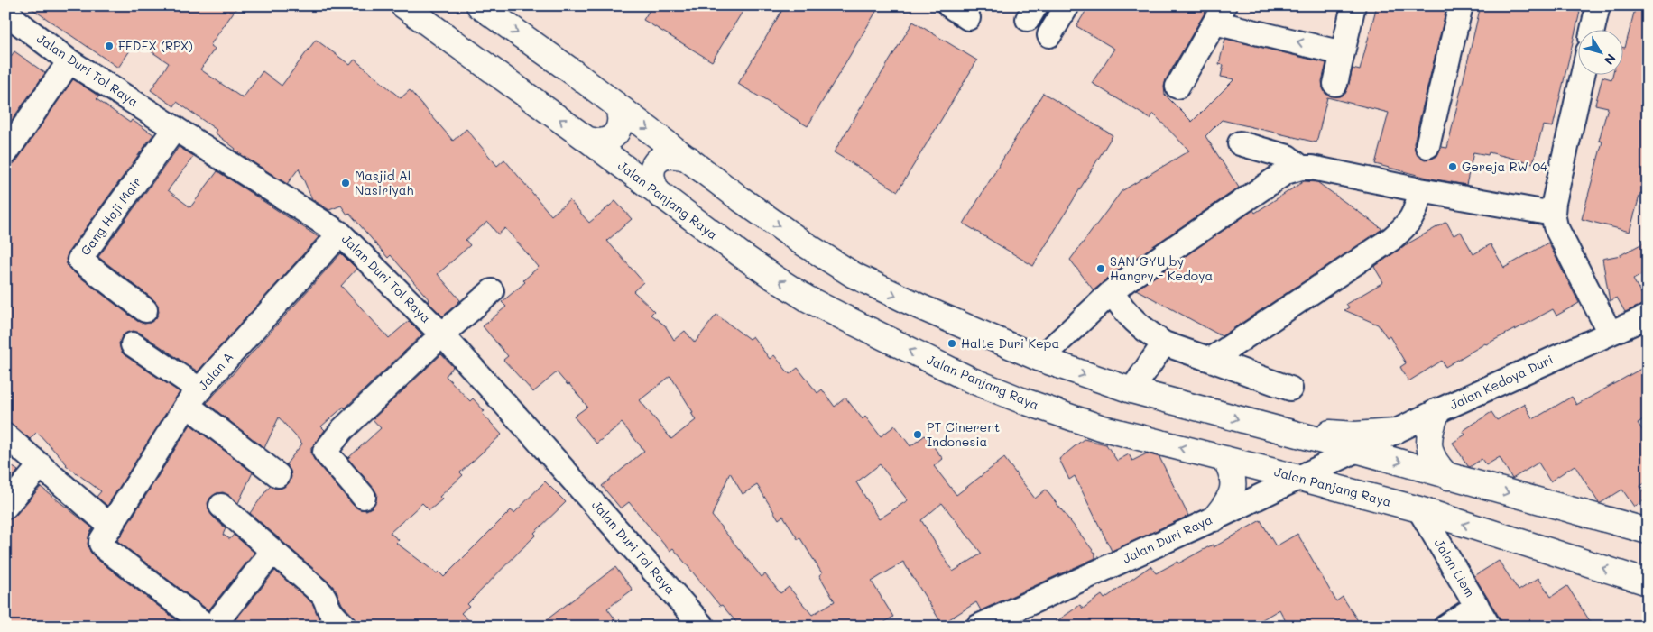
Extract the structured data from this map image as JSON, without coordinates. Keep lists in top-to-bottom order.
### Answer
{
  "streets": {
    "main road": ["Jalan Panjang Raya"],
    "street": [
      "Jalan Duri Tol Raya",
      "Gang Haji Mair",
      "Jalan A",
      "Jalan Kedoya Duri",
      "Jalan Duri Raya",
      "Jalan Liem"
    ]
  },
  "crossings": [
    ["Jalan Duri Tol Raya", "Gang Haji Mair"],
    ["Jalan Duri Tol Raya", "Jalan A"],
    ["Jalan Panjang Raya", "Jalan Duri Raya"],
    ["Jalan Panjang Raya", "Jalan Liem"],
    ["Jalan Kedoya Duri", "Jalan Duri Raya"]
  ],
  "places": [
    "FEDEX (RPX)",
    "Gereja RW 04",
    "Masjid Al Nasiriyah",
    "SAN GYU by Hangry - Kedoya",
    "Halte Duri Kepa",
    "PT Cinerent Indonesia"
  ],
  "north": "bottom right"
}
